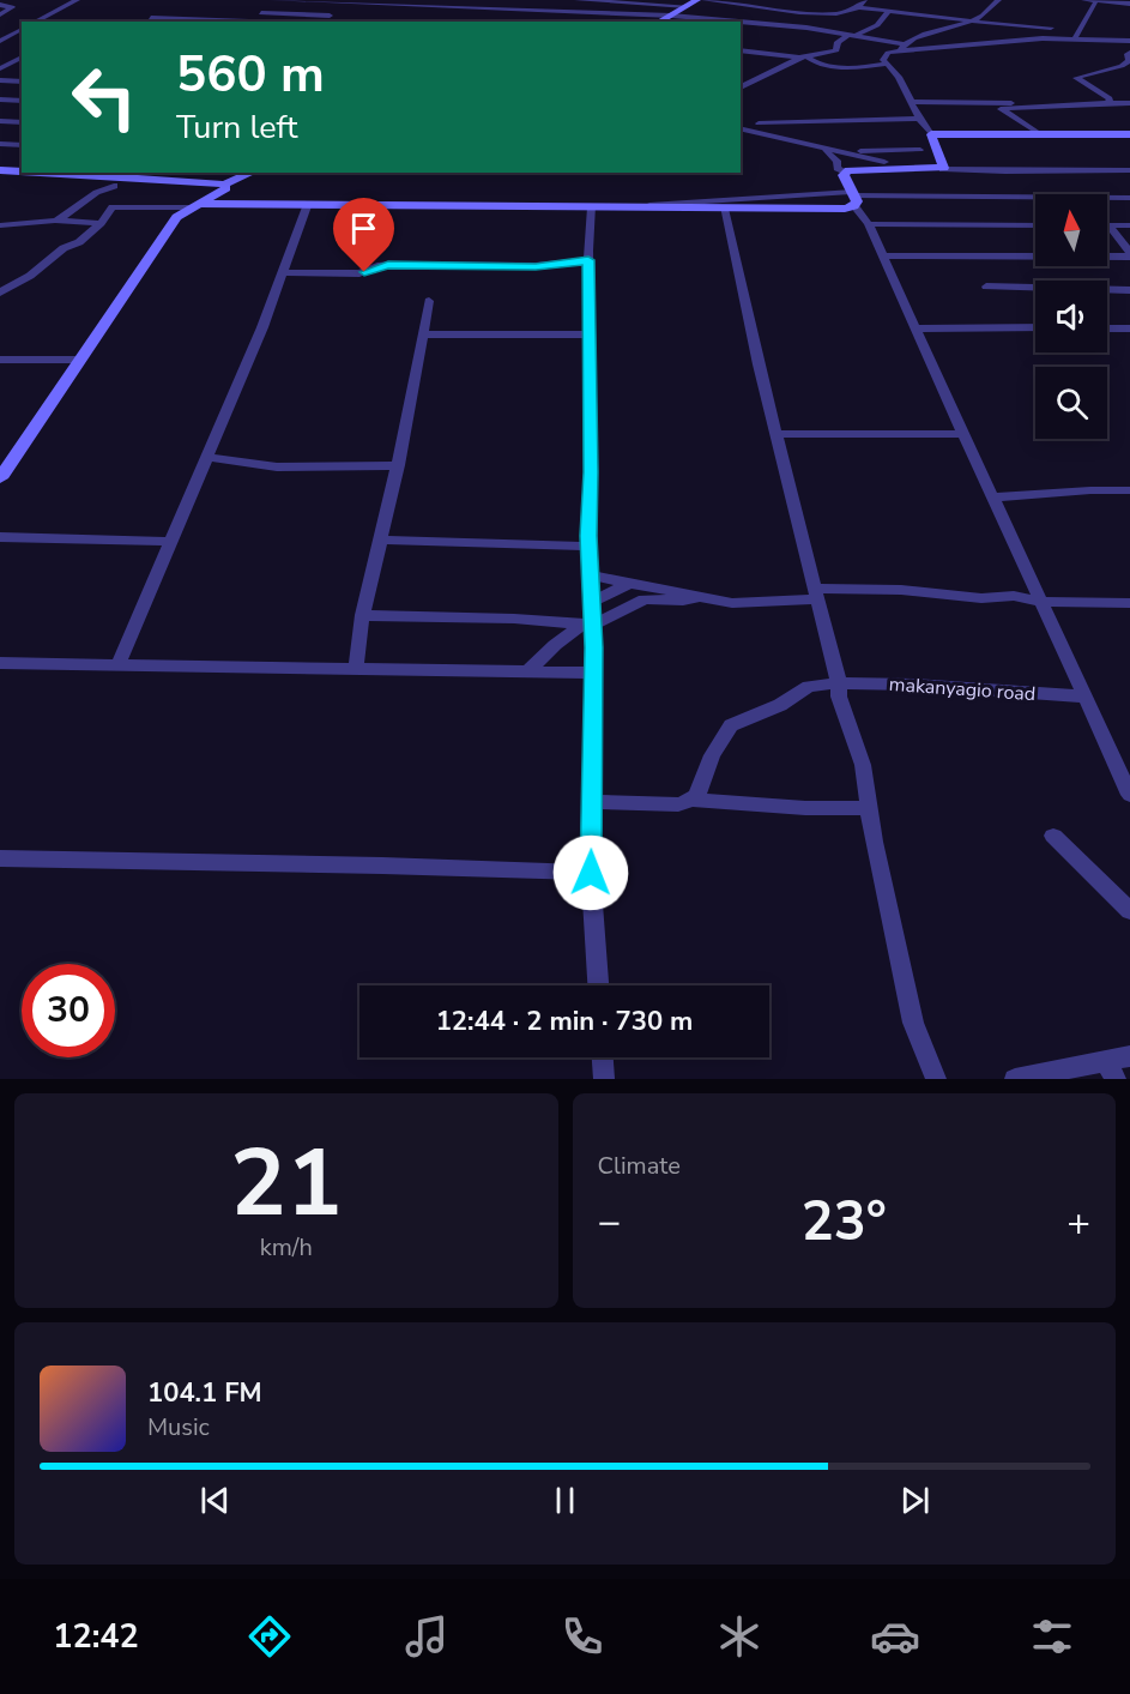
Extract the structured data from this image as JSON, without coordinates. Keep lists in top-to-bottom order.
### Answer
{
  "streets": {
    "street": ["makanyagio road"]
  },
  "north": "top",
  "page": {
    "turn": ["560 m", "Turn left"],
    "limit": "30",
    "trip": "12:44 · 2 min · 730 m",
    "tile": [
      ["21", "km/h"],
      "Climate"
    ],
    "heat": ["−", "23°", "+"],
    "song": ["104.1 FM", "Music"],
    "tabs": "12:42"
  }
}
